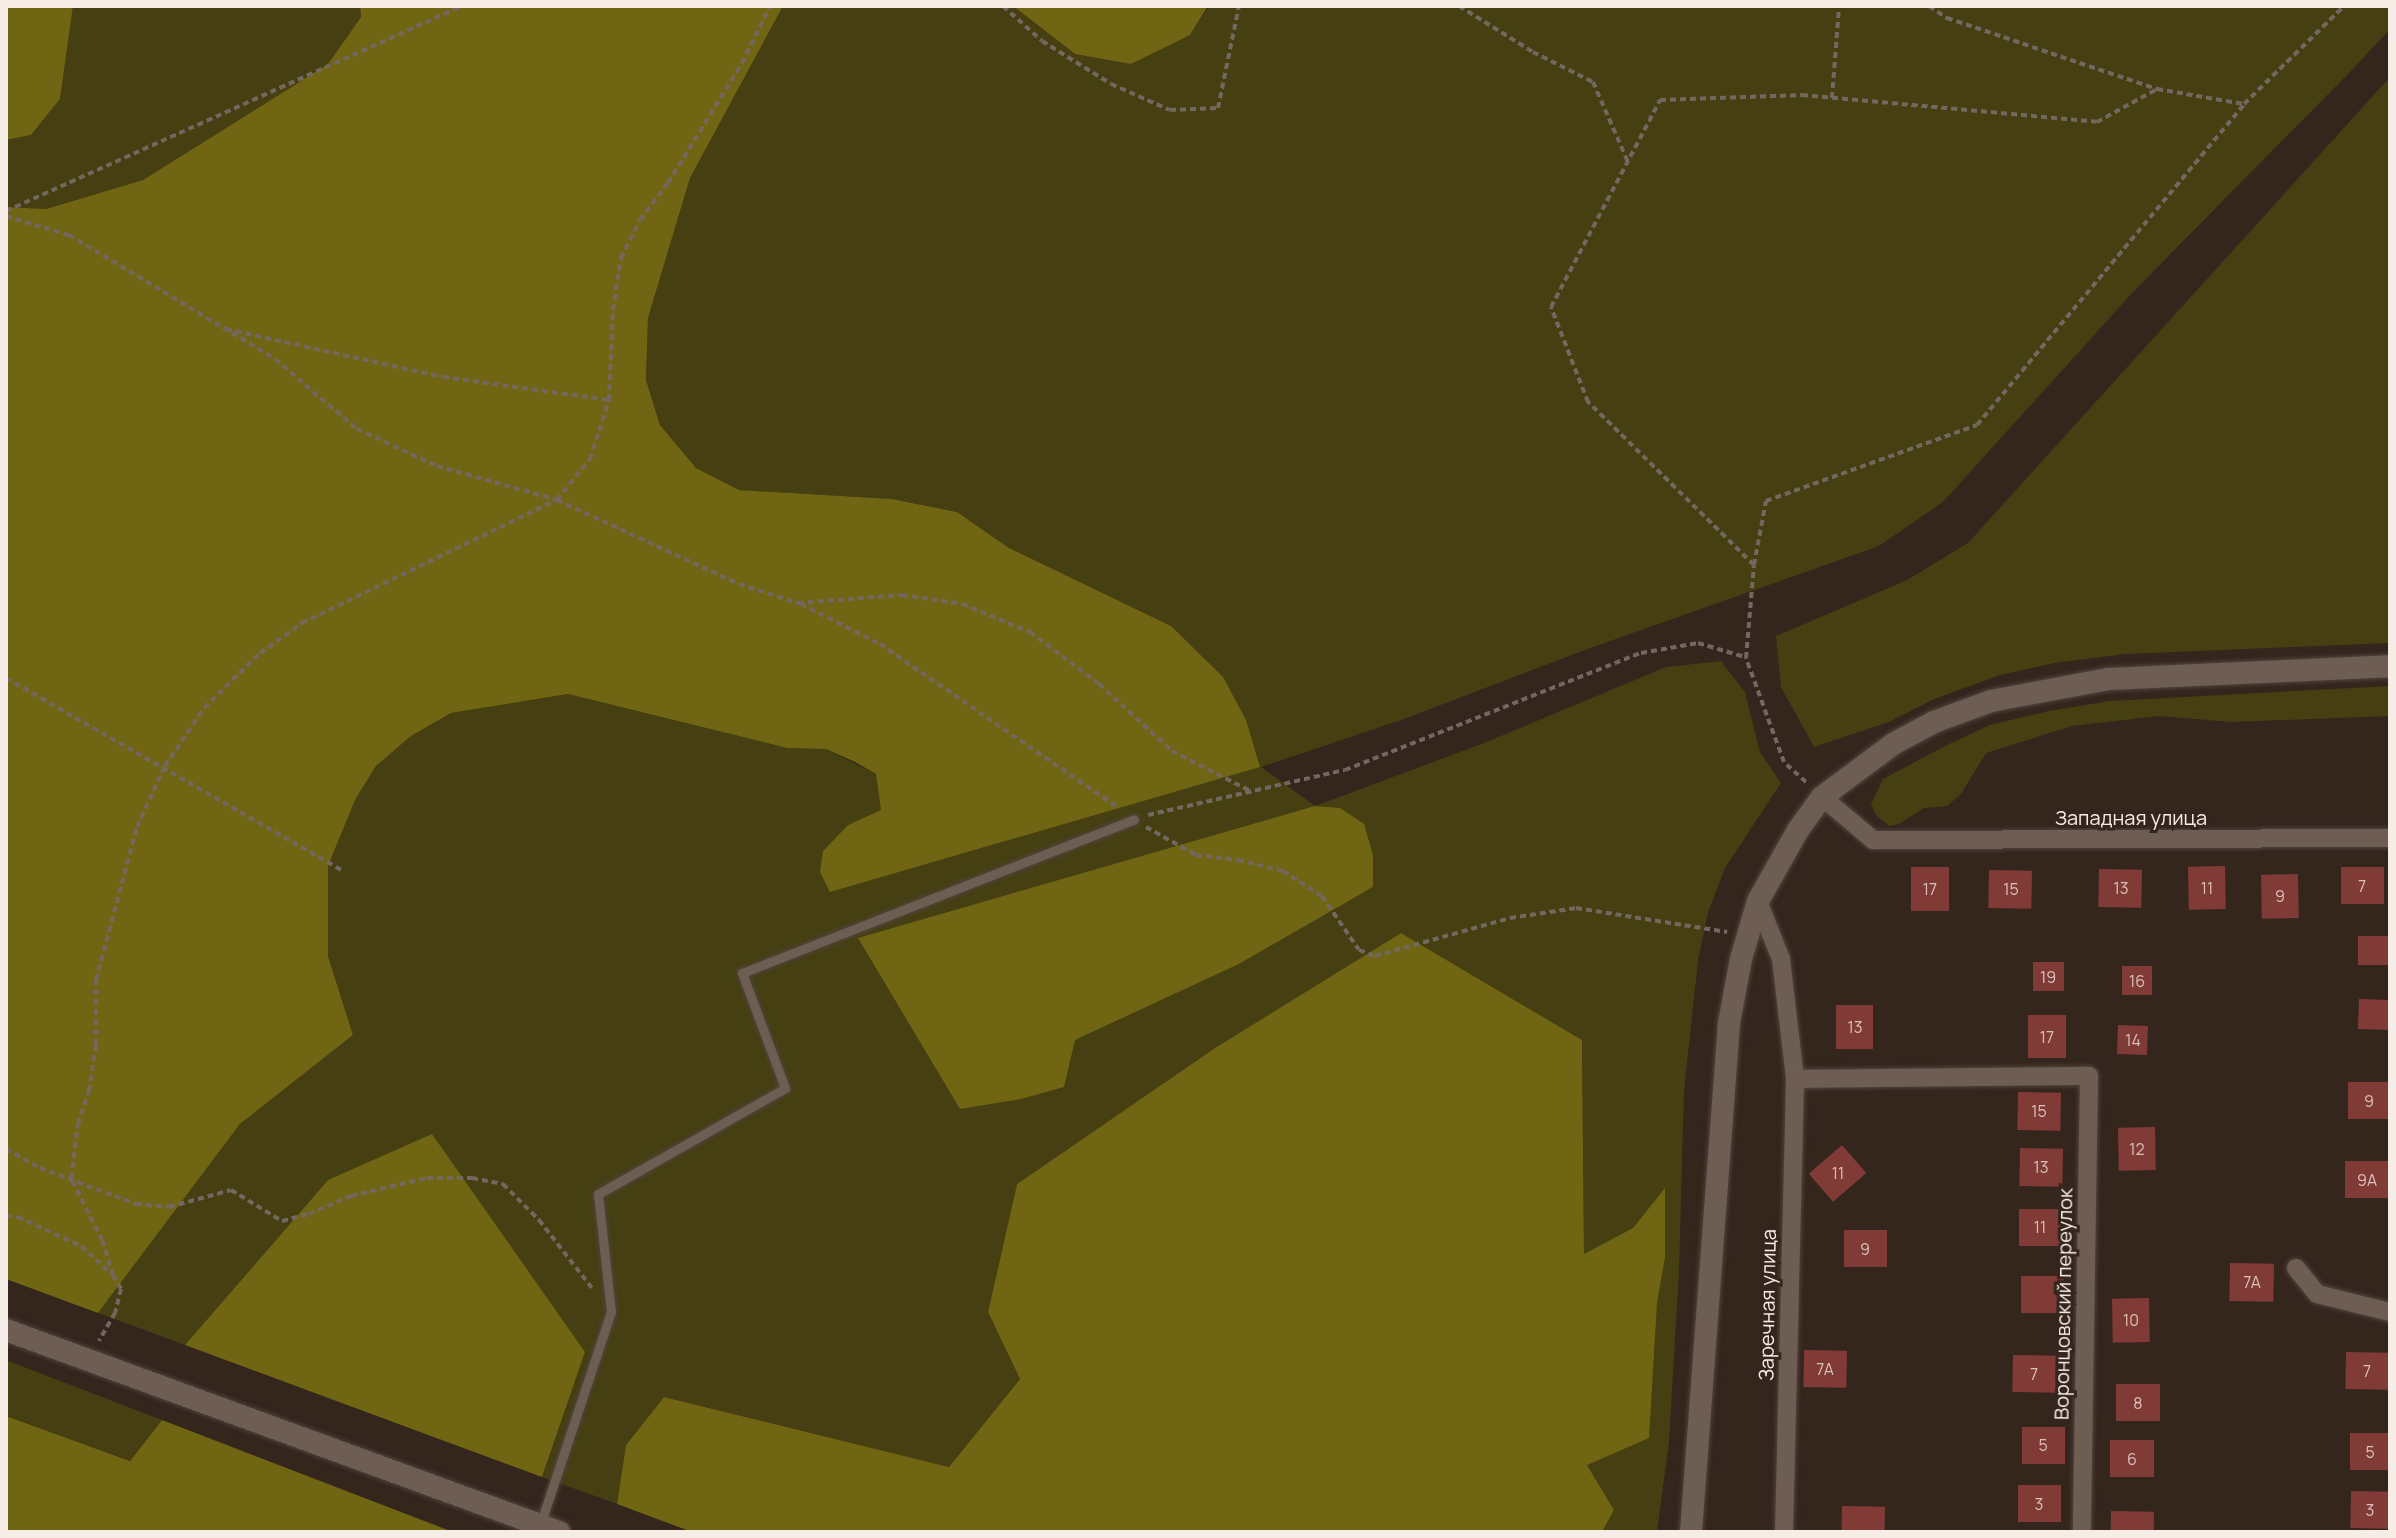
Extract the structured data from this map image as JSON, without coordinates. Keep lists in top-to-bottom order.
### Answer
{
  "streets": {
    "street": ["Западная улица", "Воронцовский переулок", "Заречная улица"]
  },
  "crossings": [
    ["Воронцовский переулок", "Заречная улица"]
  ],
  "house_numbers": [
    "7",
    "13",
    "11",
    "17",
    "15",
    "9",
    "19",
    "16",
    "13",
    "17",
    "14",
    "9",
    "15",
    "12",
    "13",
    "11",
    "9А",
    "11",
    "9",
    "7А",
    "10",
    "7А",
    "7",
    "7",
    "8",
    "5",
    "5",
    "6",
    "3",
    "3"
  ]
}
